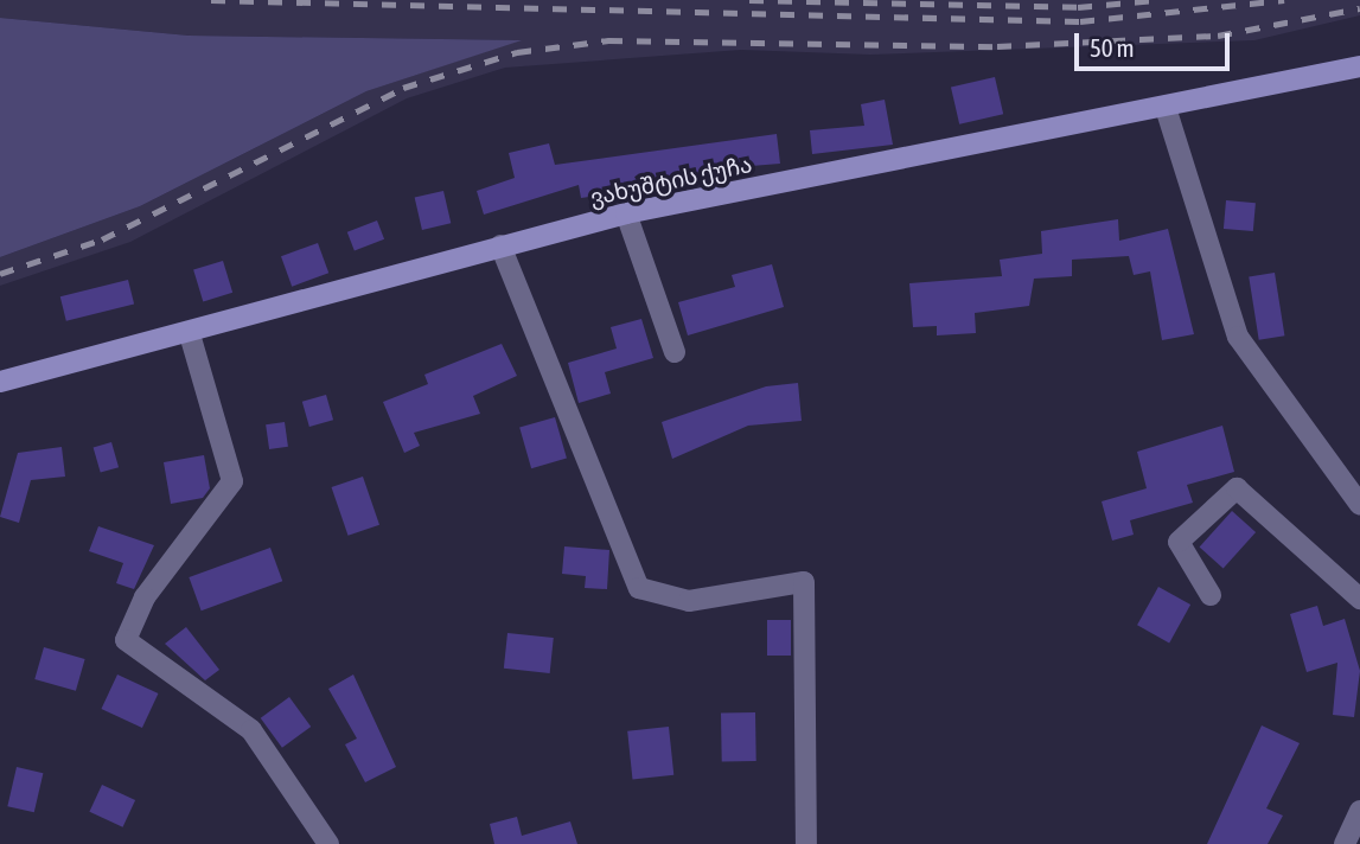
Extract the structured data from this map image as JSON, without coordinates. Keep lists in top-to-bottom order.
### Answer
{
  "streets": {
    "street": ["ვახუშტის ქუჩა"]
  },
  "scale_bar": "50 m"
}
